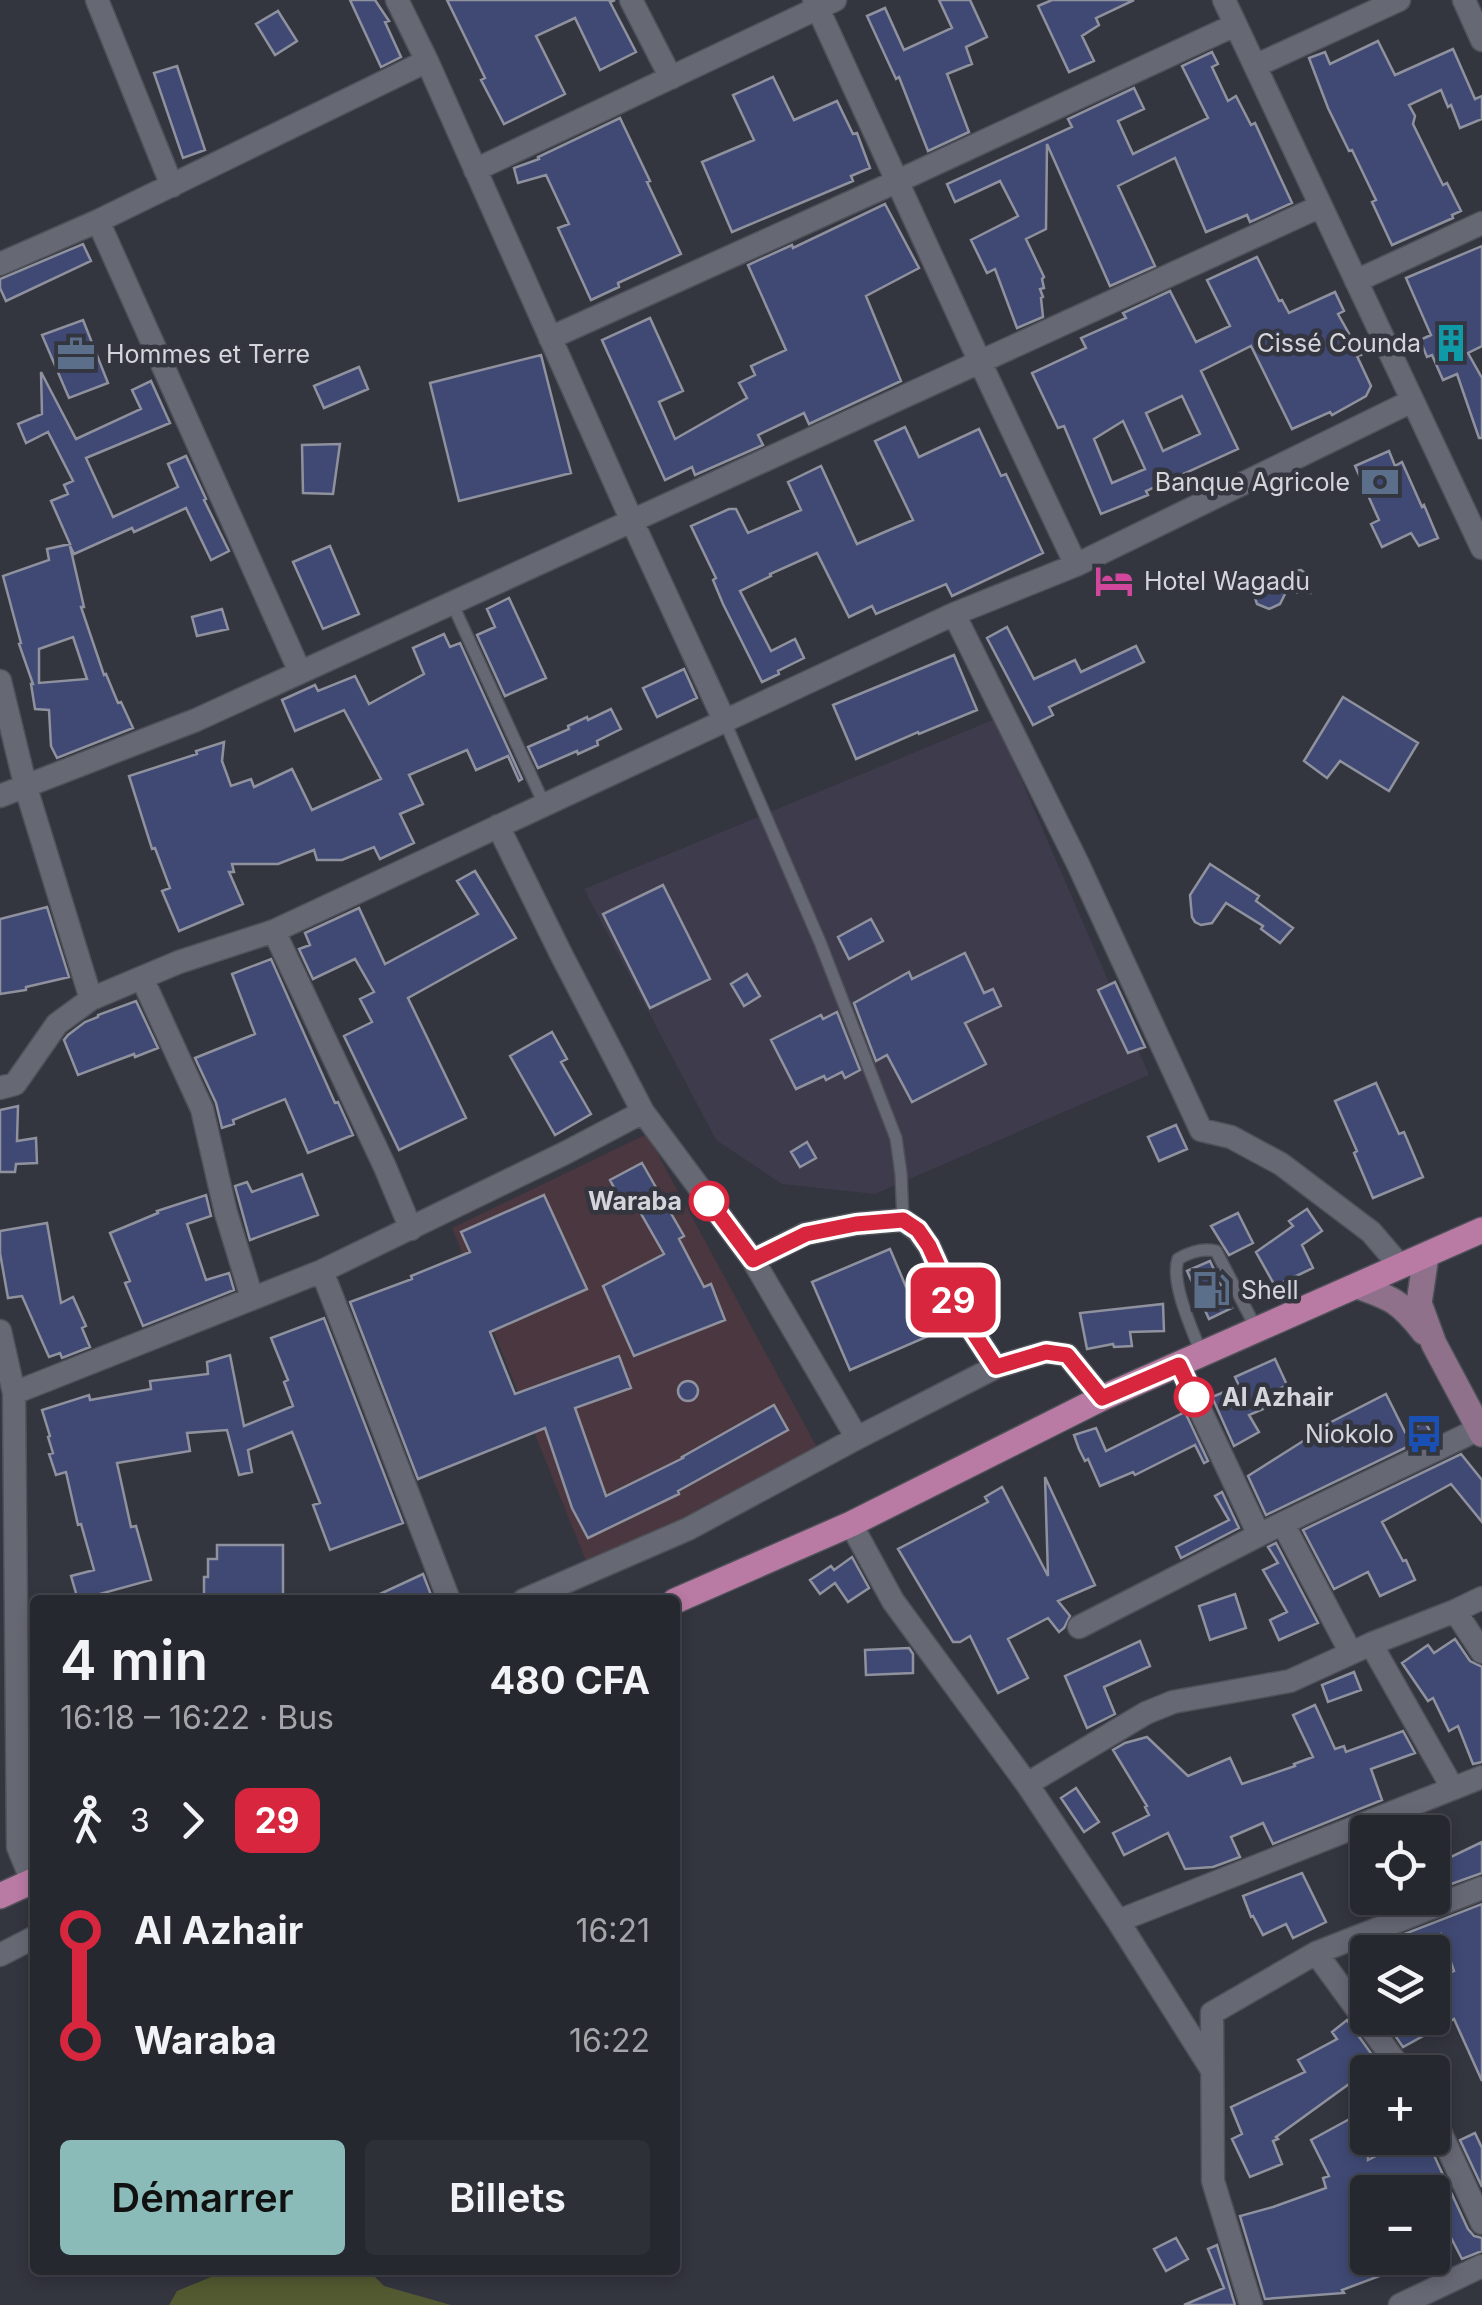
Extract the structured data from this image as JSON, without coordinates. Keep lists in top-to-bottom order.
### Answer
{
  "places": {
    "building": ["Cissé Counda"],
    "office": ["Hommes et Terre"],
    "bank": ["Banque Agricole"],
    "hotel": ["Hotel Wagadu"],
    "other": ["Waraba", "Al Azhair"],
    "fuel station": ["Shell"],
    "bus stop": ["Niokolo"]
  },
  "lines": ["bus line 29"],
  "page": {
    "on_map": "29",
    "heading": ["4 min", "16:18 – 16:22 · Bus", "480 CFA"],
    "legs": ["3", "29"],
    "map_buttons": ["+", "−"],
    "list": [
      {
        "name": "Al Azhair",
        "value": "16:21"
      },
      {
        "name": "Waraba",
        "value": "16:22"
      }
    ],
    "buttons": ["Démarrer", "Billets"]
  }
}
